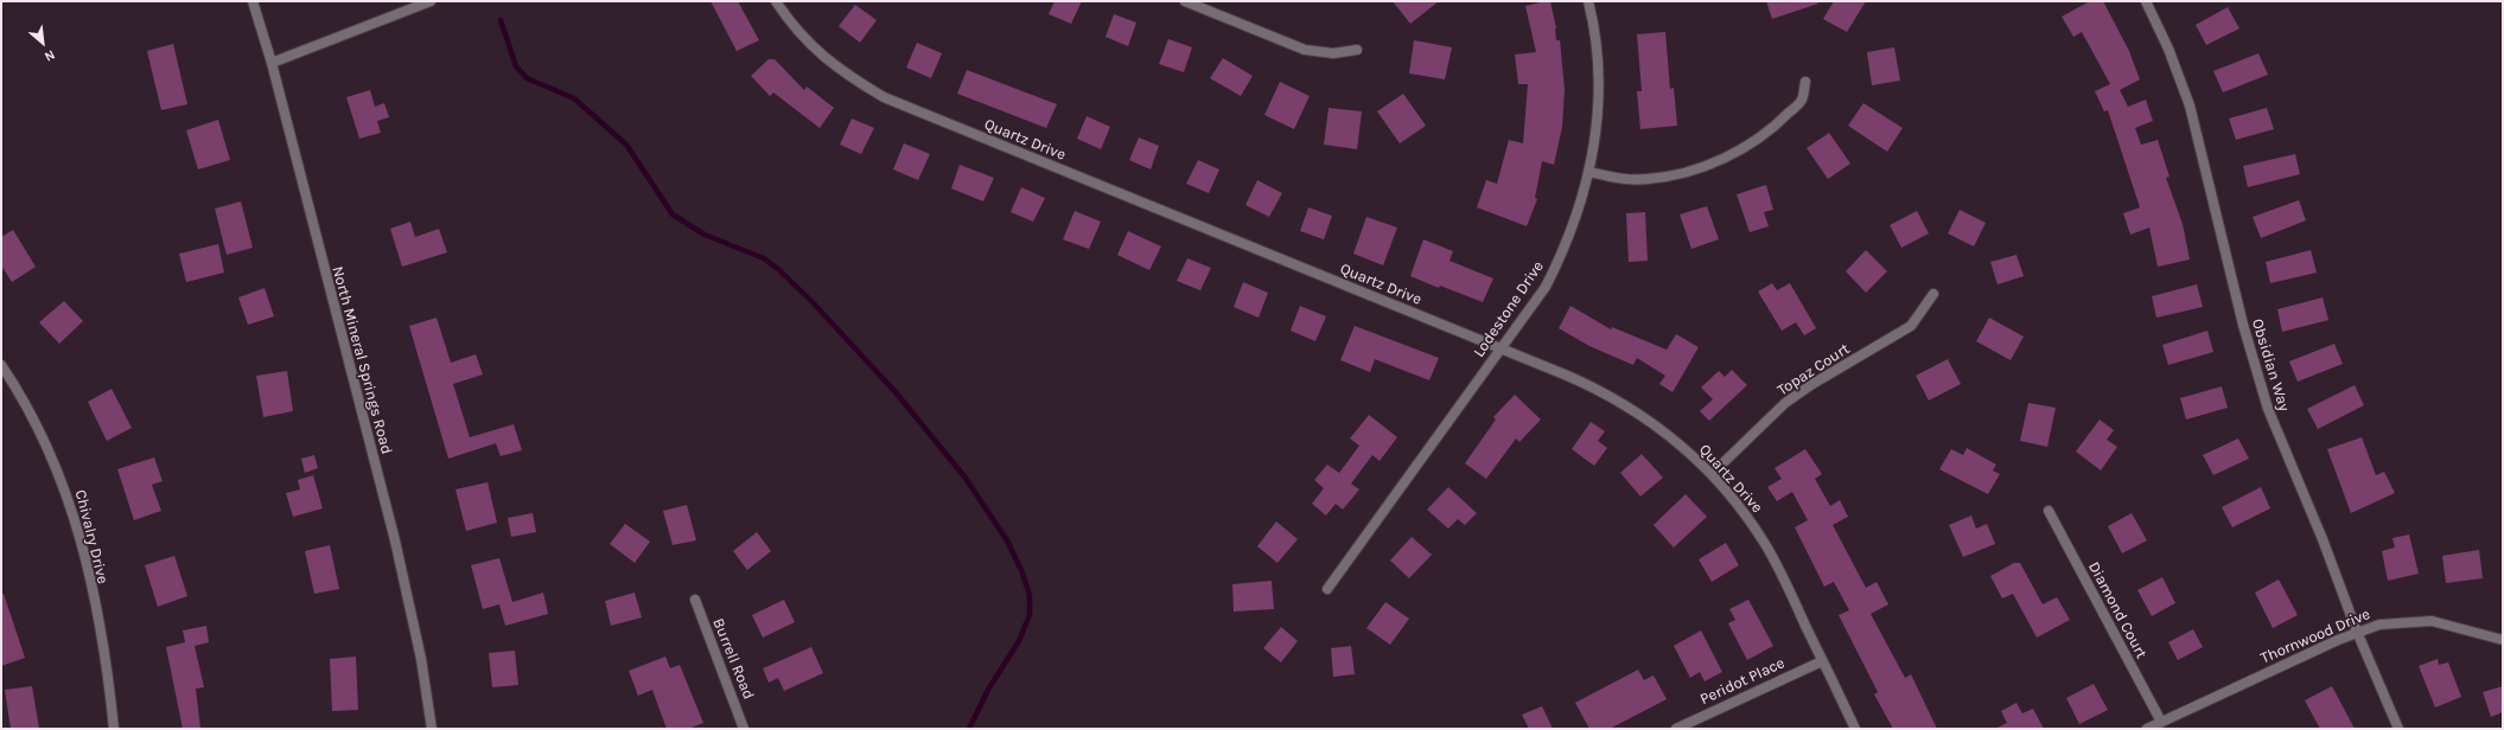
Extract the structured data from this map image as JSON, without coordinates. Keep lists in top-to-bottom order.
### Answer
{
  "streets": {
    "street": [
      "Quartz Drive",
      "Lodestone Drive",
      "North Mineral Springs Road",
      "Obsidian Way",
      "Topaz Court",
      "Chivalry Drive",
      "Diamond Court",
      "Thornwood Drive",
      "Burrell Road",
      "Peridot Place"
    ]
  },
  "crossings": [
    ["Quartz Drive", "Lodestone Drive"],
    ["Quartz Drive", "Topaz Court"],
    ["Quartz Drive", "Peridot Place"],
    ["Obsidian Way", "Thornwood Drive"],
    ["Diamond Court", "Thornwood Drive"]
  ],
  "north": "bottom right"
}
